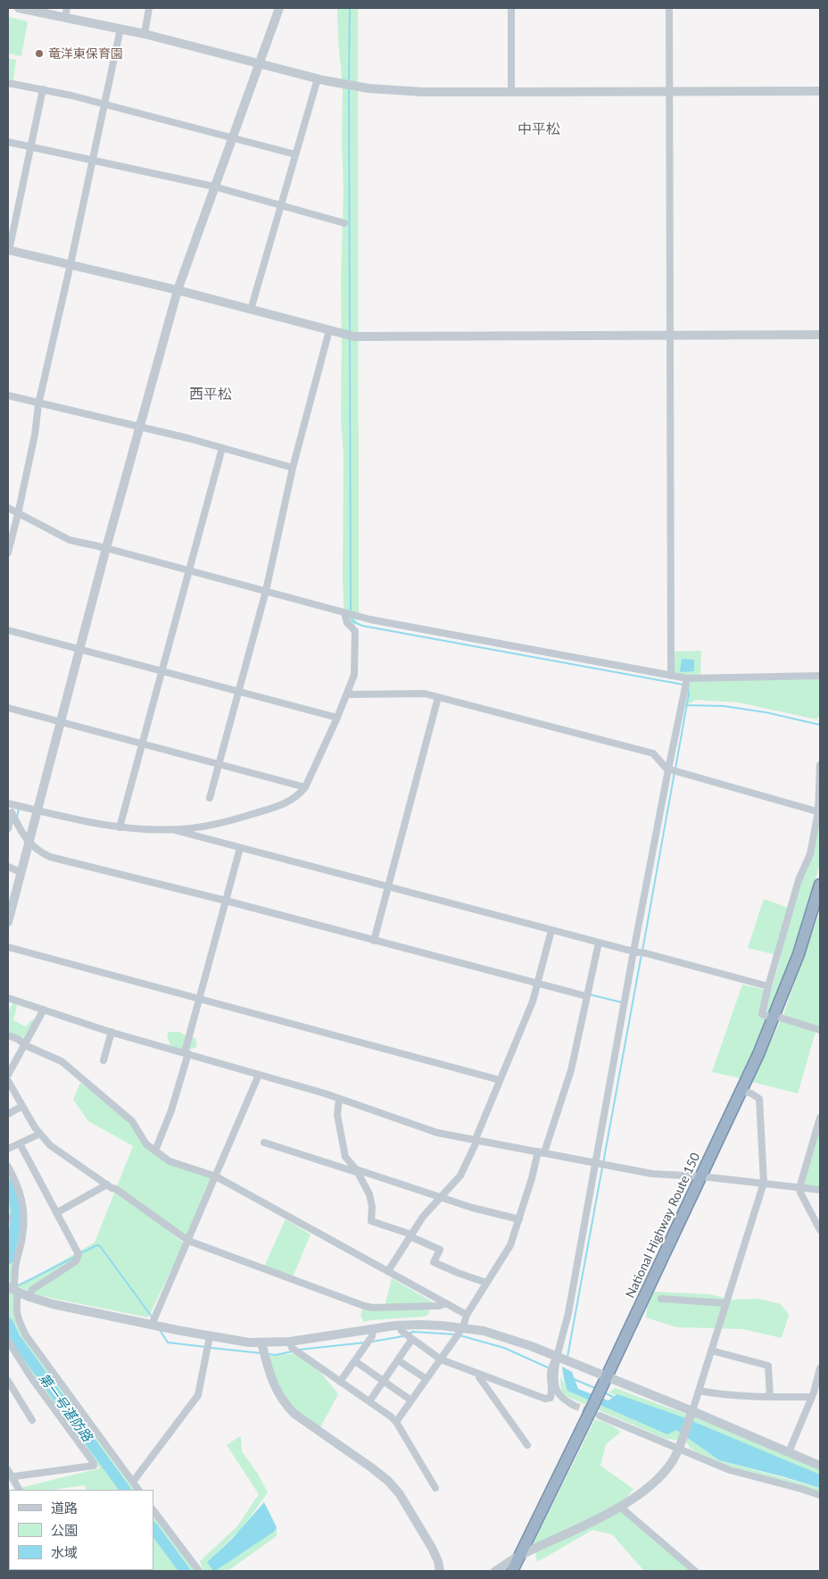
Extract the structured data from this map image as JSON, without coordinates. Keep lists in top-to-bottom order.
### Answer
{
  "streets": {
    "highway": ["National Highway Route 150"]
  },
  "districts": ["中平松", "西平松"],
  "water": ["第一号湛防路"],
  "places": ["竜洋東保育園"],
  "legend": ["道路", "公園", "水域"]
}
